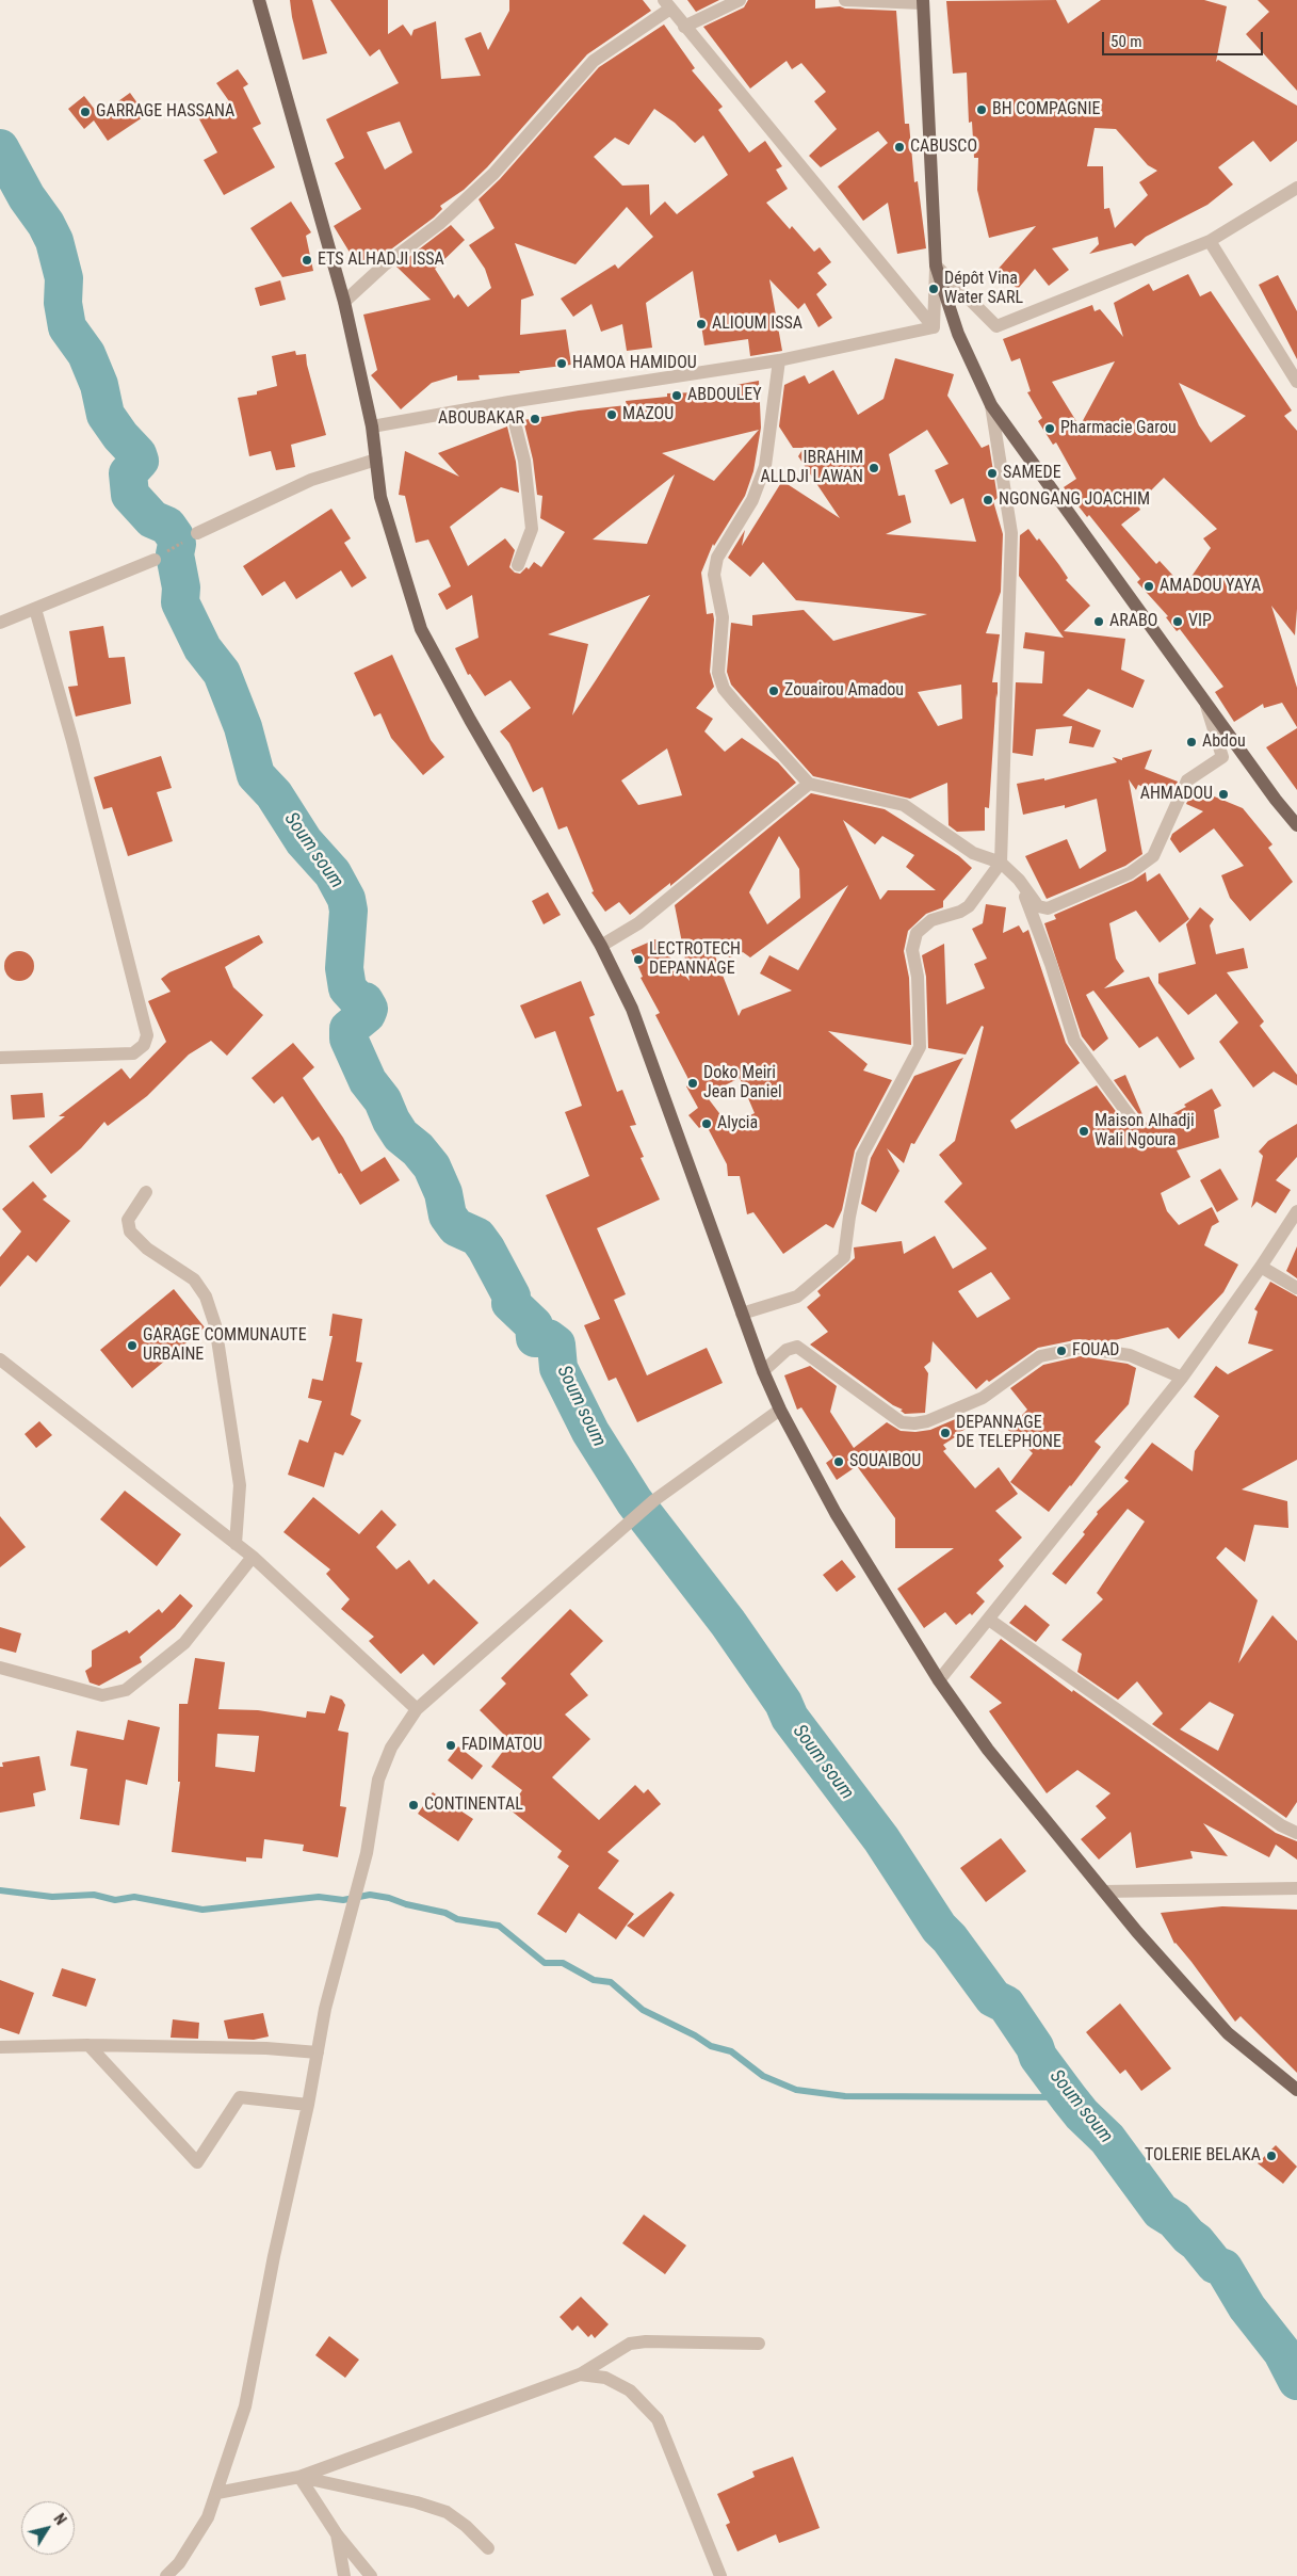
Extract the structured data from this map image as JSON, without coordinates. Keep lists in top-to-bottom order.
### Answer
{
  "water": ["Soum soum"],
  "places": [
    "BH COMPAGNIE",
    "GARRAGE HASSANA",
    "CABUSCO",
    "ETS ALHADJI ISSA",
    "Dépôt Vina Water SARL",
    "ALIOUM ISSA",
    "HAMOA HAMIDOU",
    "ABDOULEY",
    "MAZOU",
    "ABOUBAKAR",
    "Pharmacie Garou",
    "IBRAHIM ALLDJI LAWAN",
    "SAMEDE",
    "NGONGANG JOACHIM",
    "AMADOU YAYA",
    "ARABO",
    "VIP",
    "Zouairou Amadou",
    "Abdou",
    "AHMADOU",
    "LECTROTECH DEPANNAGE",
    "Doko Meiri Jean Daniel",
    "Alycia",
    "Maison Alhadji Wali Ngoura",
    "GARAGE COMMUNAUTE URBAINE",
    "FOUAD",
    "DEPANNAGE DE TELEPHONE",
    "SOUAIBOU",
    "FADIMATOU",
    "CONTINENTAL",
    "TOLERIE BELAKA"
  ],
  "scale_bar": "50 m",
  "north": "top right"
}
